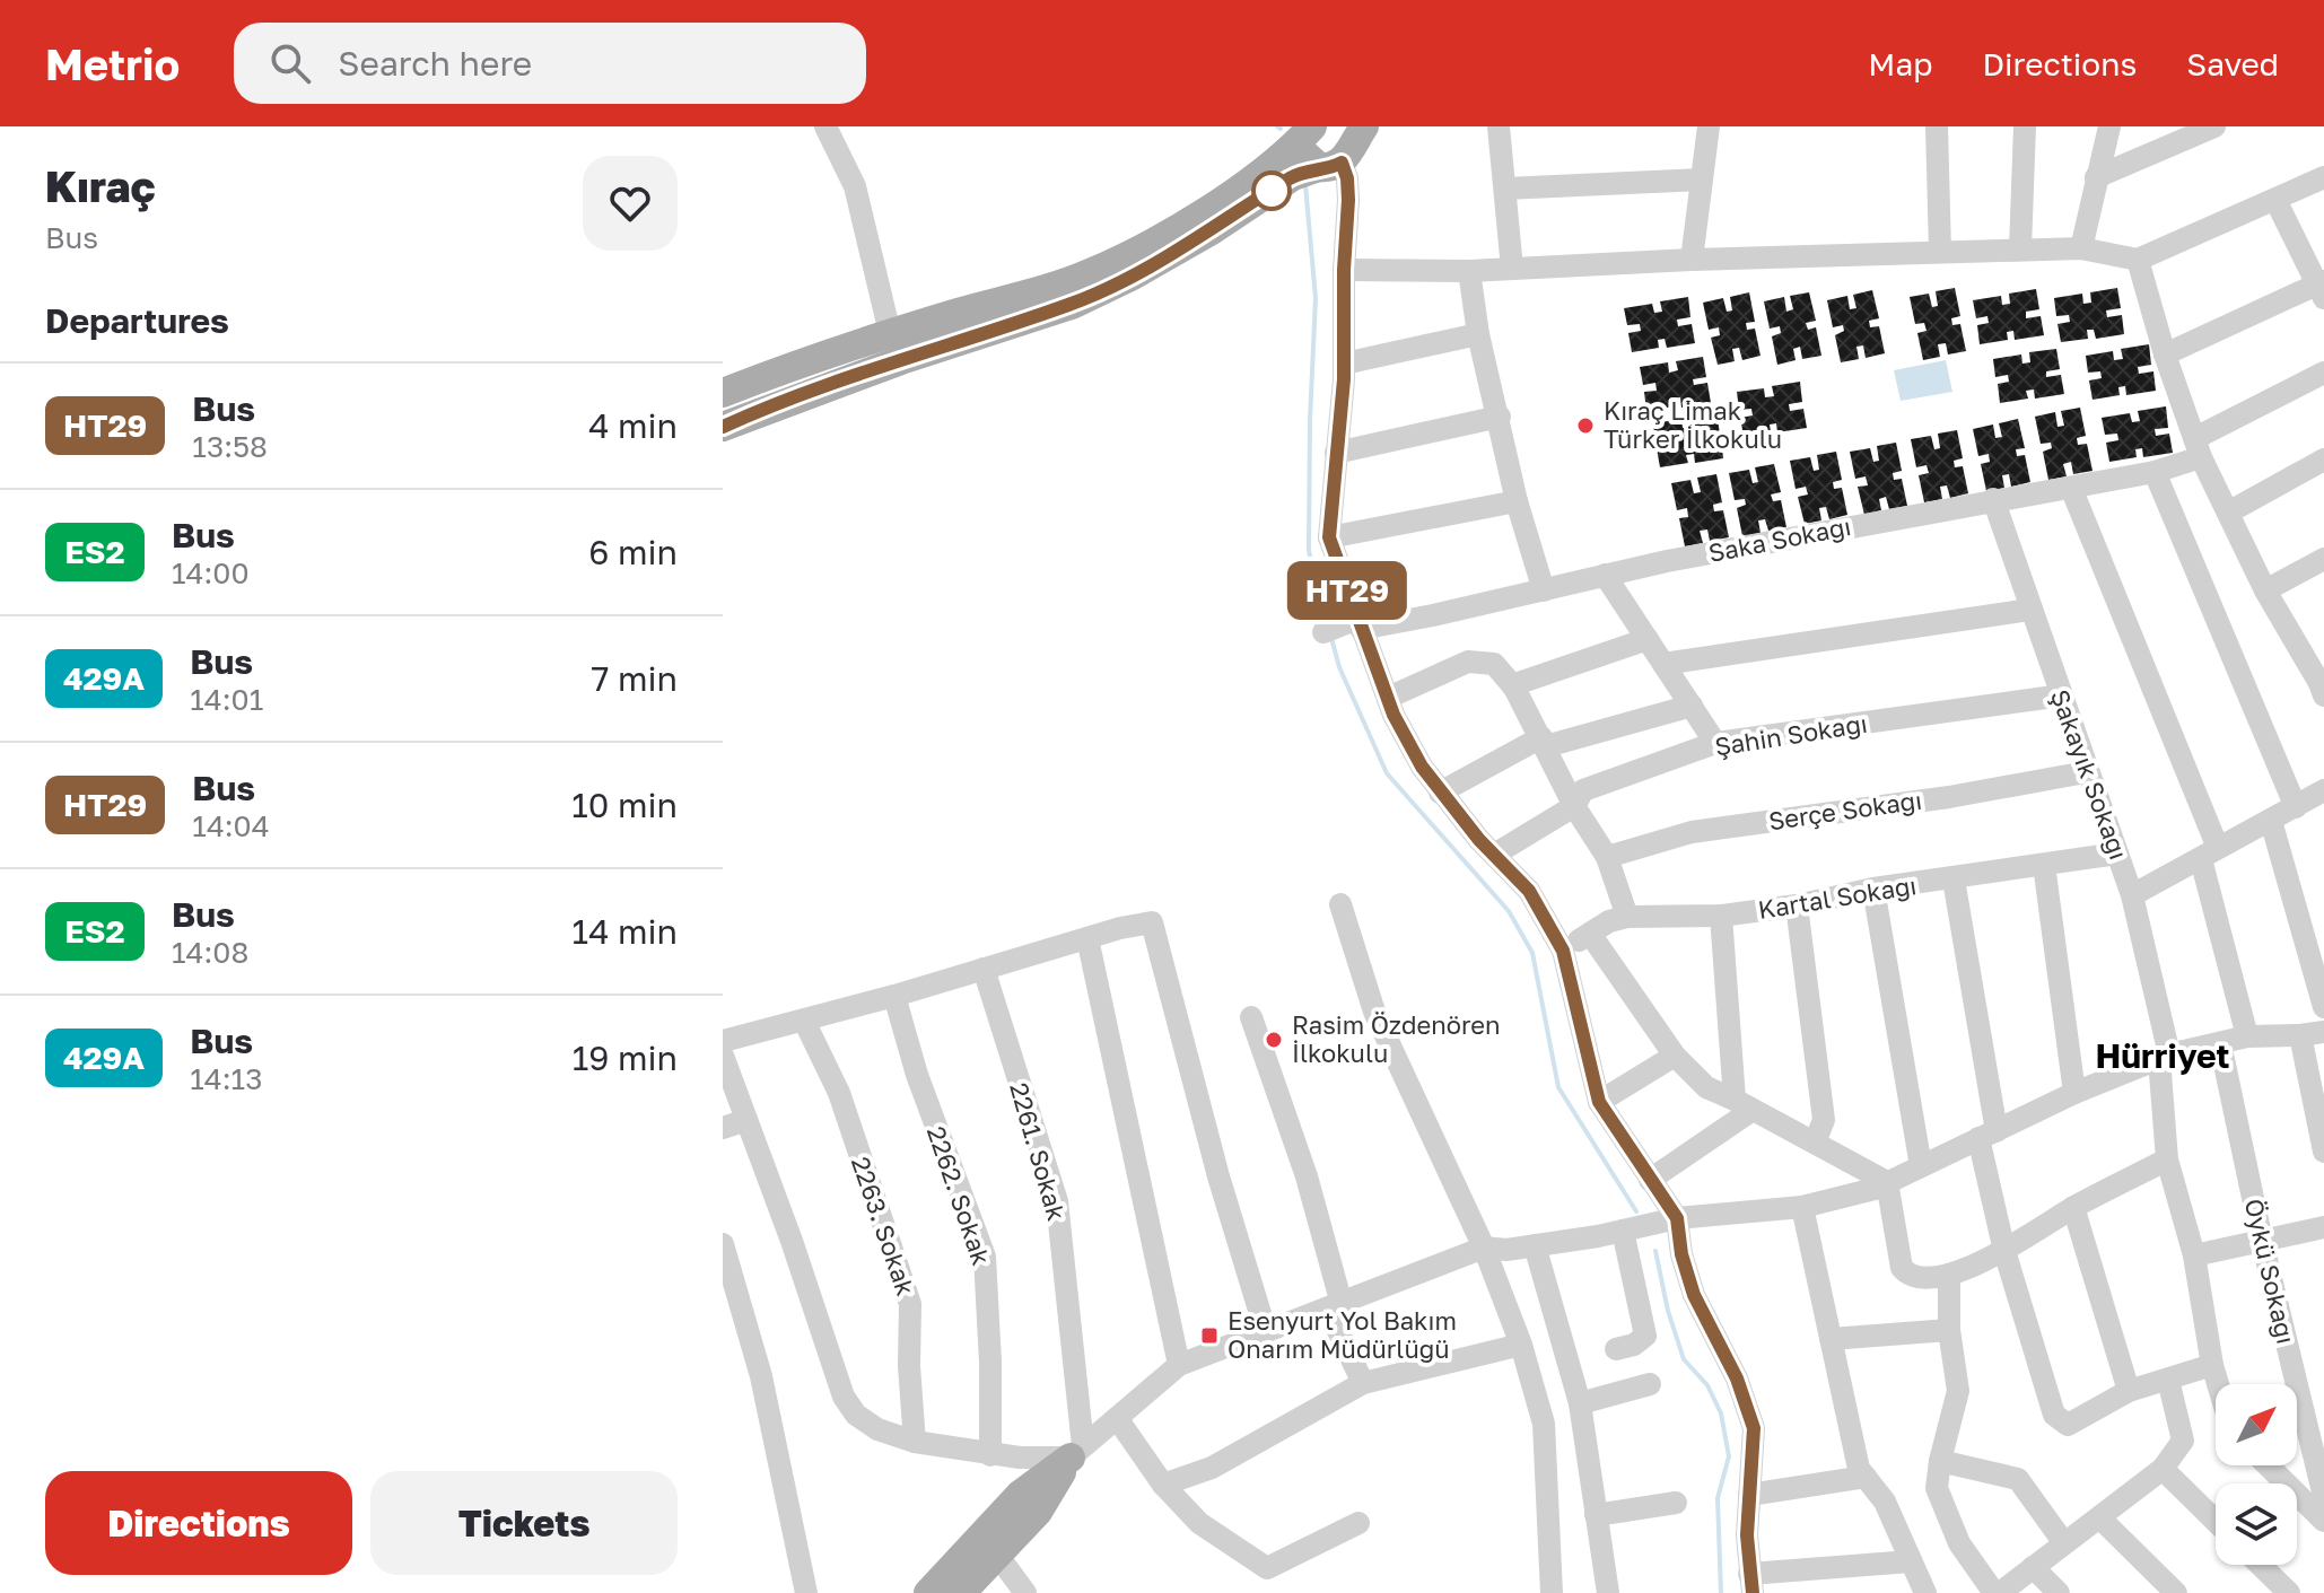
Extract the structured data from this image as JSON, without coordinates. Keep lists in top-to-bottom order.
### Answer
{
  "streets": {
    "street": [
      "Saka Sokağı",
      "Şahin Sokağı",
      "Şakayık Sokağı",
      "Serçe Sokağı",
      "Kartal Sokağı",
      "2261. Sokak",
      "2262. Sokak",
      "2263. Sokak",
      "Öykü Sokağı"
    ]
  },
  "crossings": [
    ["Saka Sokağı", "Şakayık Sokağı"],
    ["Şahin Sokağı", "Şakayık Sokağı"],
    ["Şakayık Sokağı", "Serçe Sokağı"],
    ["Şakayık Sokağı", "Kartal Sokağı"]
  ],
  "districts": ["Hürriyet"],
  "places": {
    "other": ["Kıraç Limak Türker İlkokulu", "Rasim Özdenören İlkokulu"],
    "transit": ["Esenyurt Yol Bakım Onarım Müdürlüğü"]
  },
  "lines": ["bus line HT29"],
  "north": "top right",
  "page": {
    "header": "Metrio",
    "search": "Search here",
    "nav": ["Map", "Directions", "Saved"],
    "heading": [
      ["Kıraç", "Bus"],
      "Departures"
    ],
    "on_map": "HT29",
    "list": [
      {
        "mark": "HT29",
        "name": "Bus",
        "note": "13:58",
        "value": "4 min"
      },
      {
        "mark": "ES2",
        "name": "Bus",
        "note": "14:00",
        "value": "6 min"
      },
      {
        "mark": "429A",
        "name": "Bus",
        "note": "14:01",
        "value": "7 min"
      },
      {
        "mark": "HT29",
        "name": "Bus",
        "note": "14:04",
        "value": "10 min"
      },
      {
        "mark": "ES2",
        "name": "Bus",
        "note": "14:08",
        "value": "14 min"
      },
      {
        "mark": "429A",
        "name": "Bus",
        "note": "14:13",
        "value": "19 min"
      }
    ],
    "buttons": ["Directions", "Tickets"]
  }
}
